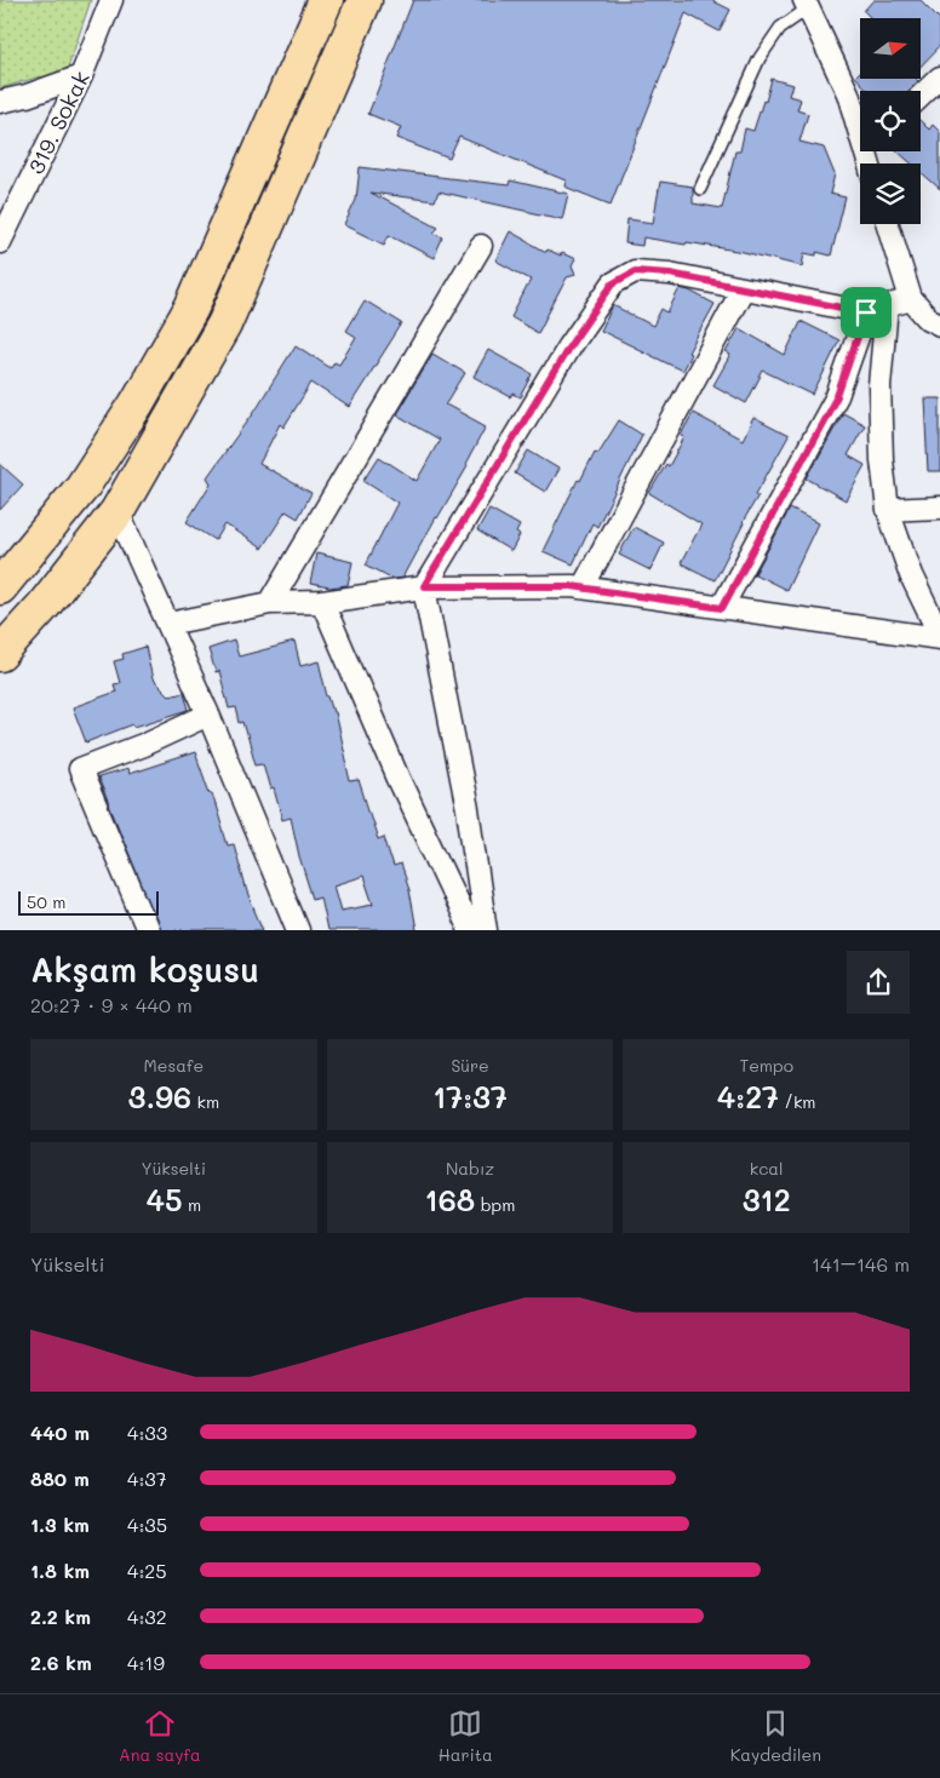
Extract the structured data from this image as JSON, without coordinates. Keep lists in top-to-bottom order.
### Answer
{
  "streets": {
    "street": ["319. Sokak"]
  },
  "scale_bar": "50 m",
  "north": "right",
  "page": {
    "scale": "50 m",
    "heading": ["Akşam koşusu", "20:27 · 9 × 440 m"],
    "stats": [
      ["Mesafe", "3.96 km"],
      ["Süre", "17:37"],
      ["Tempo", "4:27 /km"],
      ["Yükselti", "45 m"],
      ["Nabız", "168 bpm"],
      ["kcal", "312"]
    ],
    "chart": ["Yükselti", "141–146 m"],
    "list": [
      {
        "name": "440 m",
        "note": "4:33"
      },
      {
        "name": "880 m",
        "note": "4:37"
      },
      {
        "name": "1.3 km",
        "note": "4:35"
      },
      {
        "name": "1.8 km",
        "note": "4:25"
      },
      {
        "name": "2.2 km",
        "note": "4:32"
      },
      {
        "name": "2.6 km",
        "note": "4:19"
      }
    ],
    "tabs": ["Ana sayfa", "Harita", "Kaydedilen"]
  }
}
